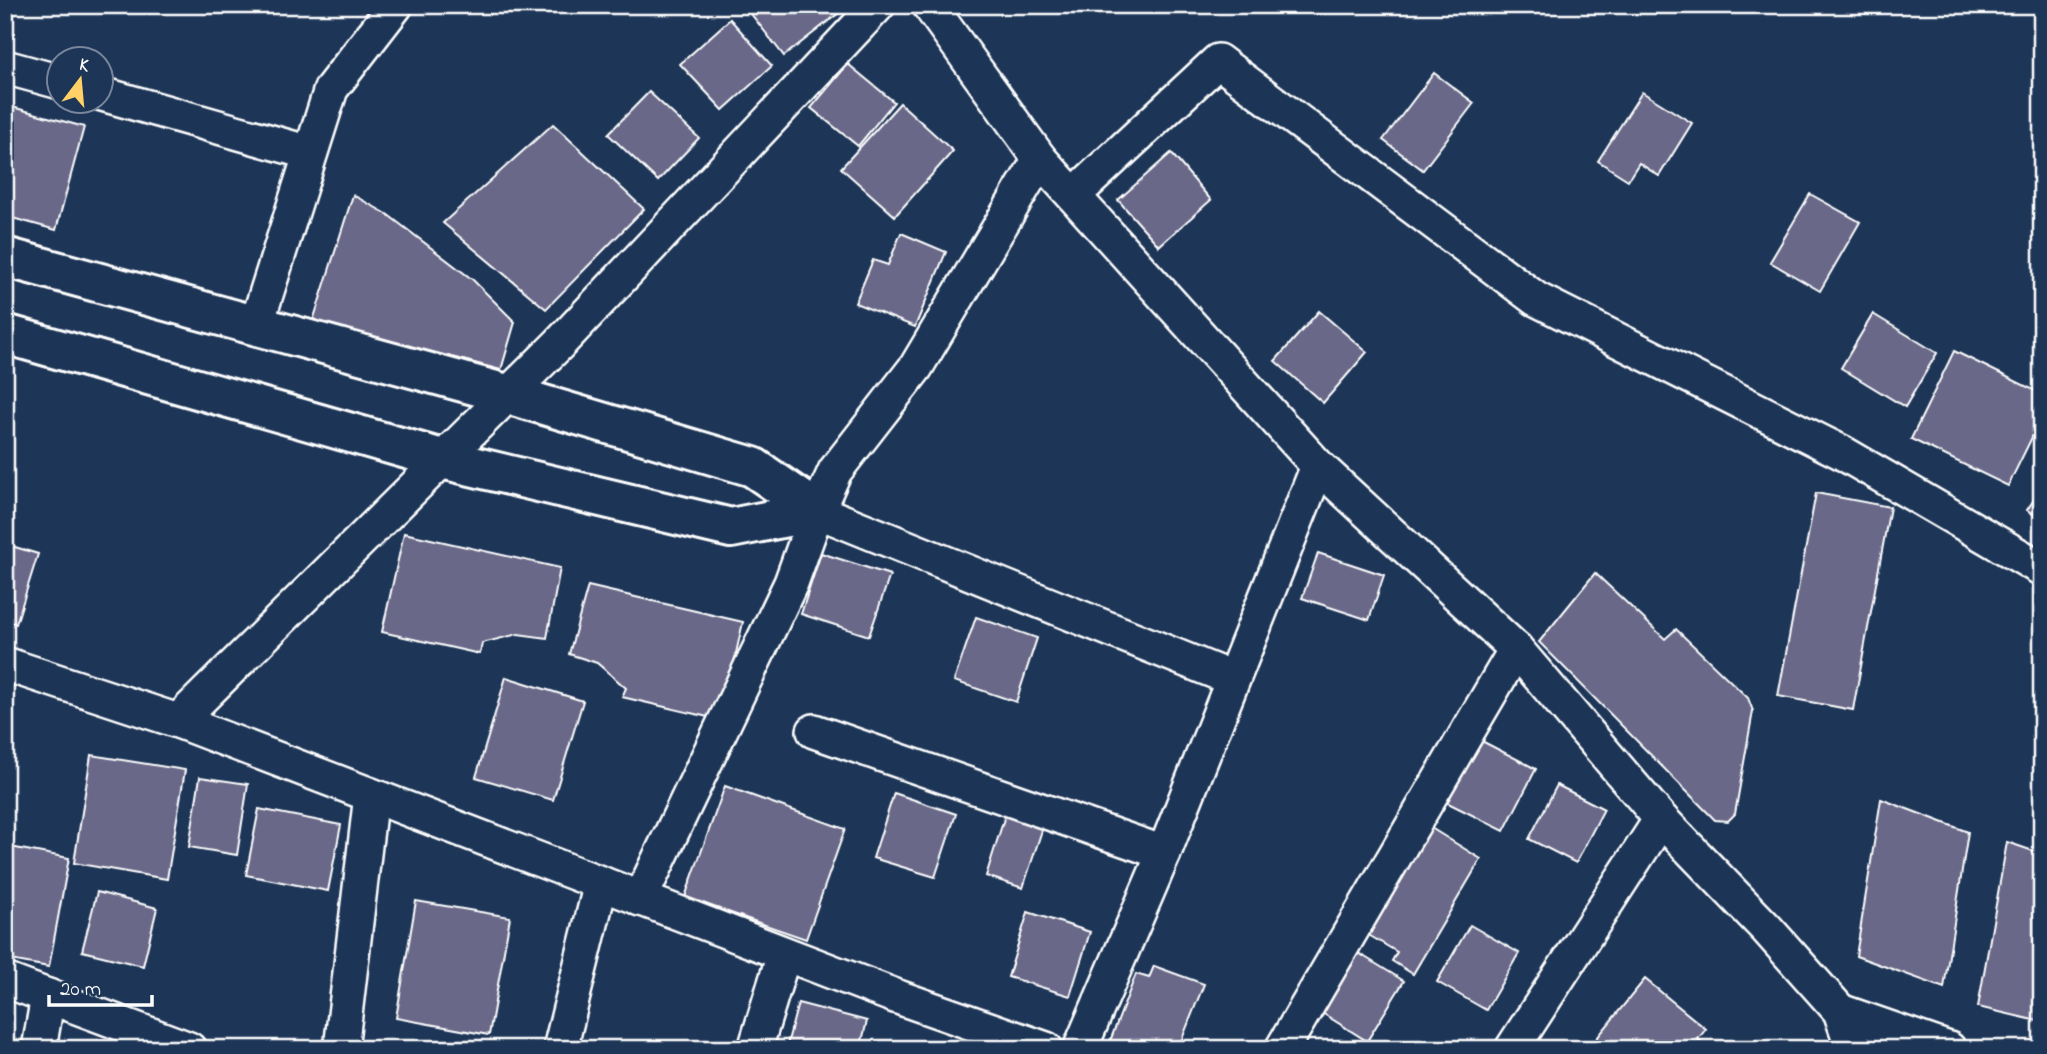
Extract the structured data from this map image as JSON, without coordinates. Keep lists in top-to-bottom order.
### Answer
{
  "scale_bar": "20 m",
  "north": "top"
}
